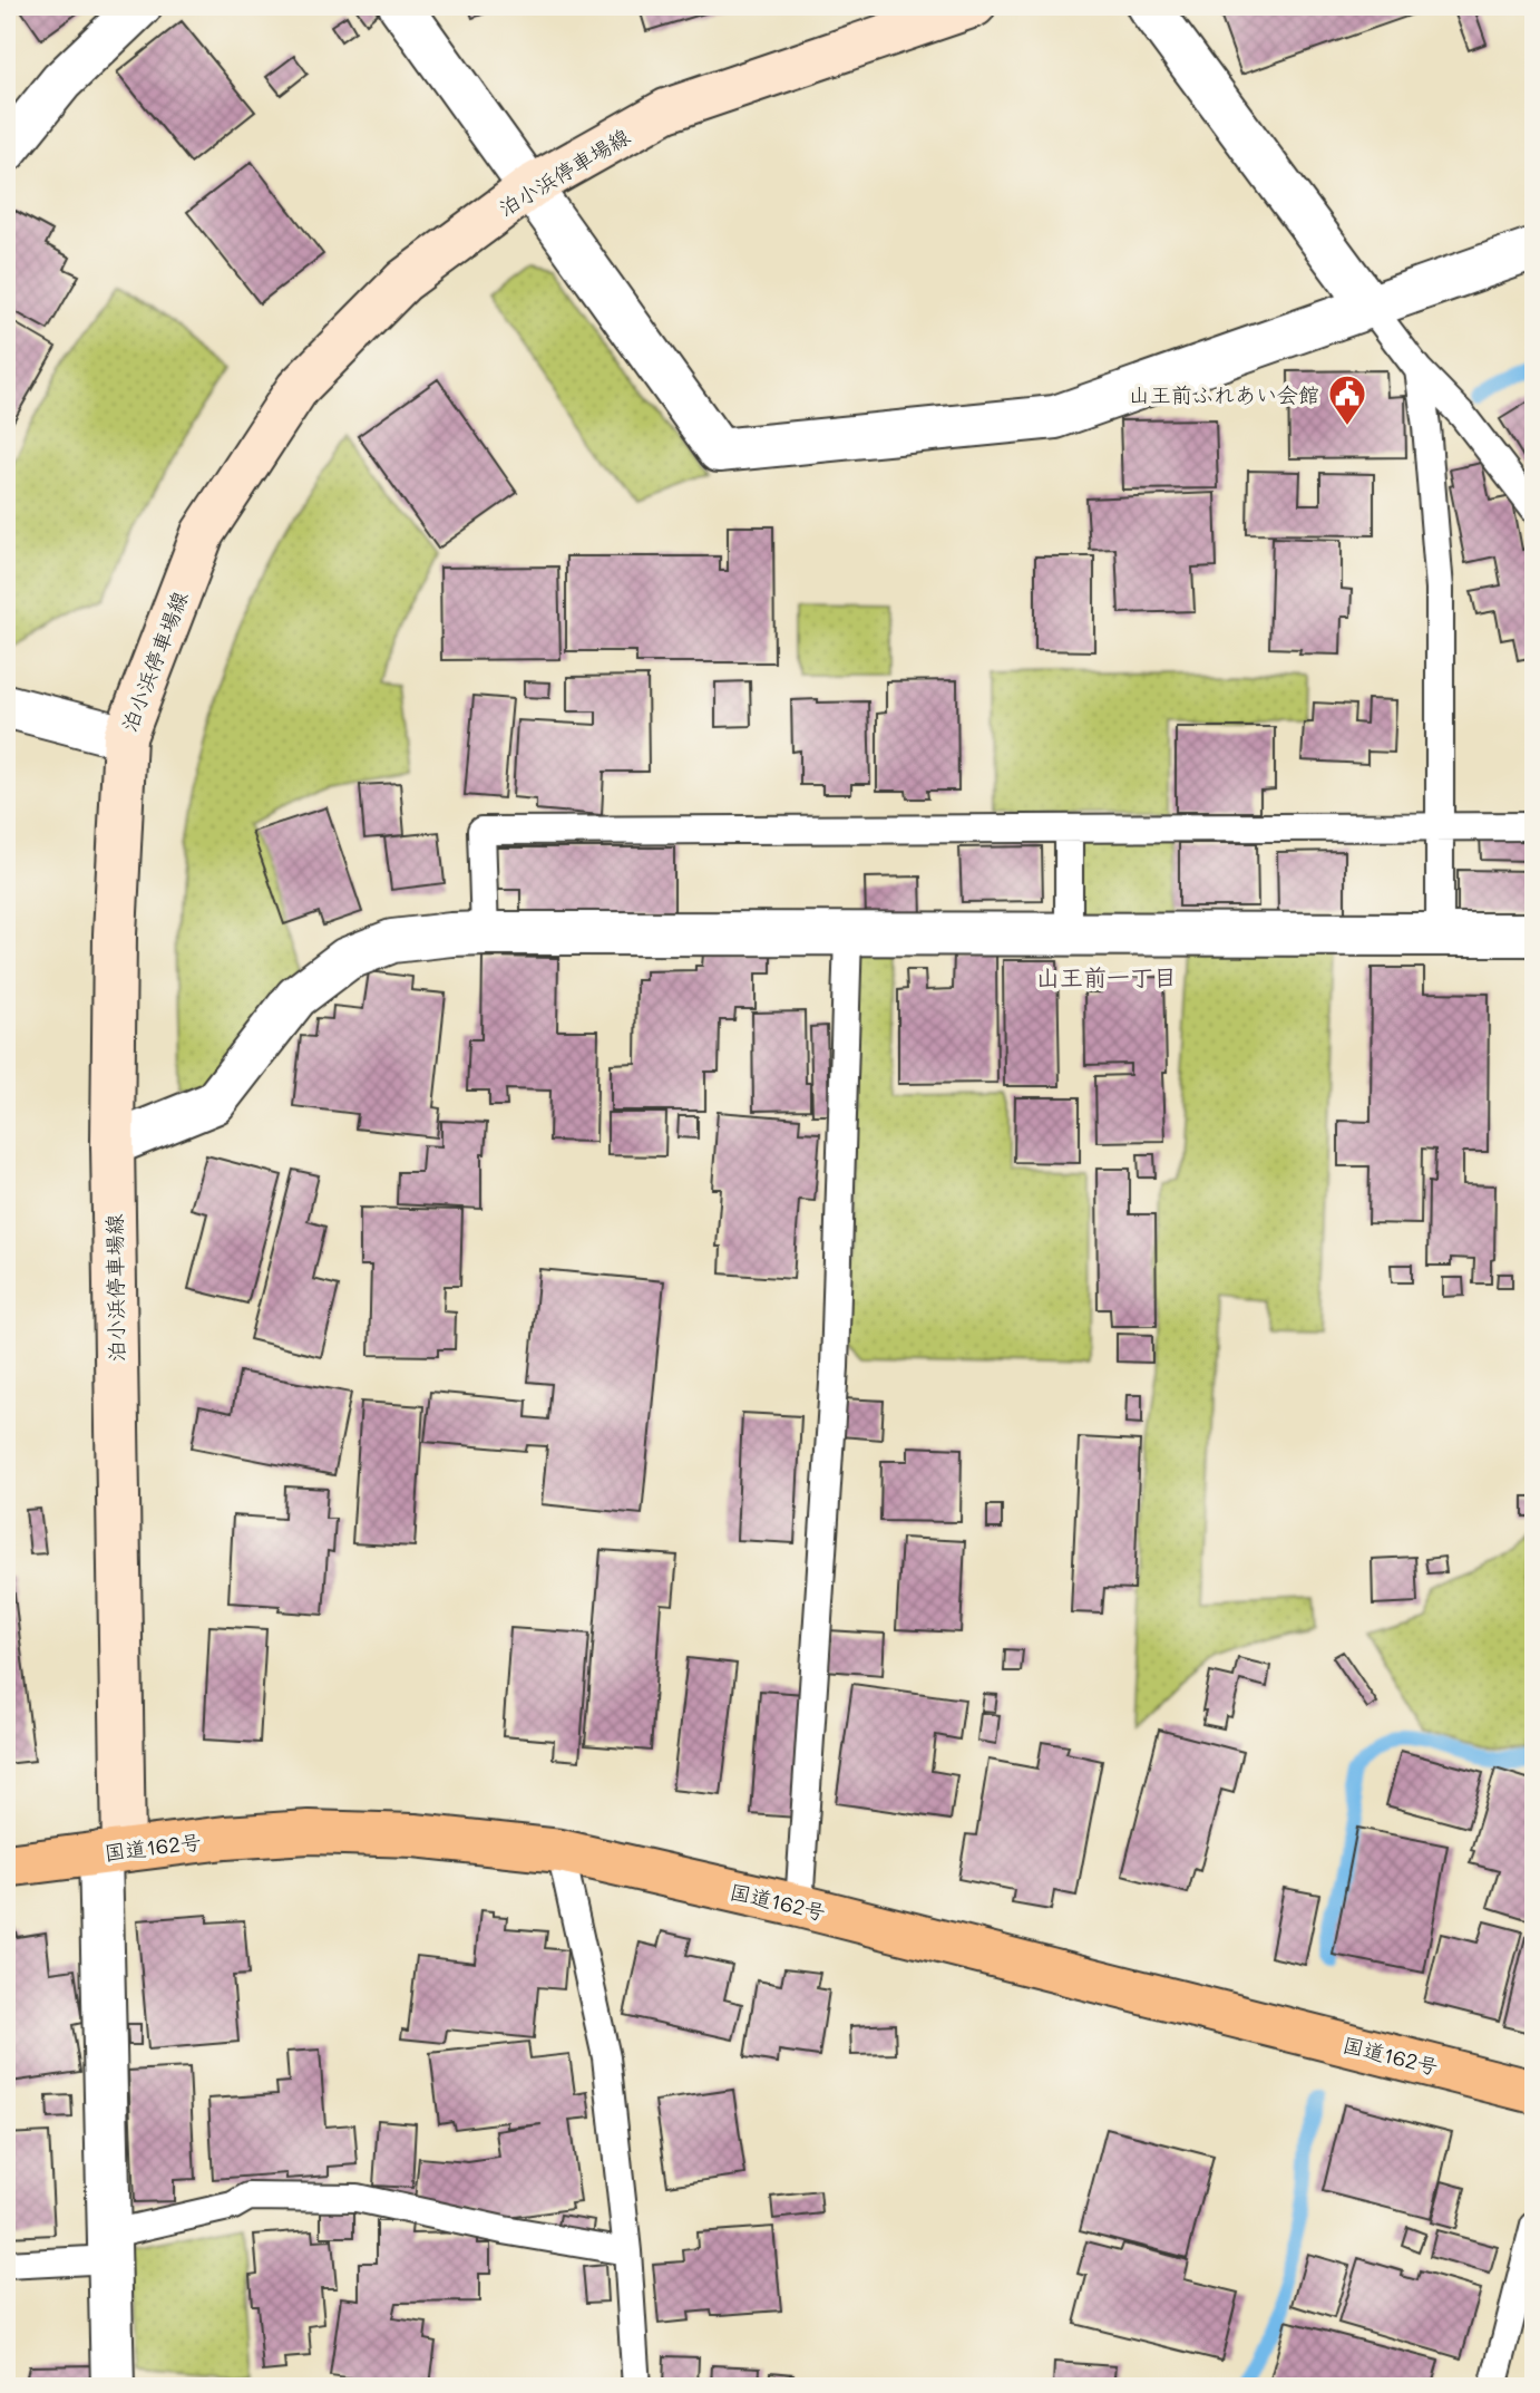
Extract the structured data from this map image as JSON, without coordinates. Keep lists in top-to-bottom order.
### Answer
{
  "streets": {
    "highway": ["国道162号"],
    "main road": ["泊小浜停車場線"]
  },
  "crossings": [
    ["泊小浜停車場線", "国道162号"]
  ],
  "districts": ["山王前一丁目"],
  "places": {
    "public building": ["山王前ふれあい会館"]
  }
}
